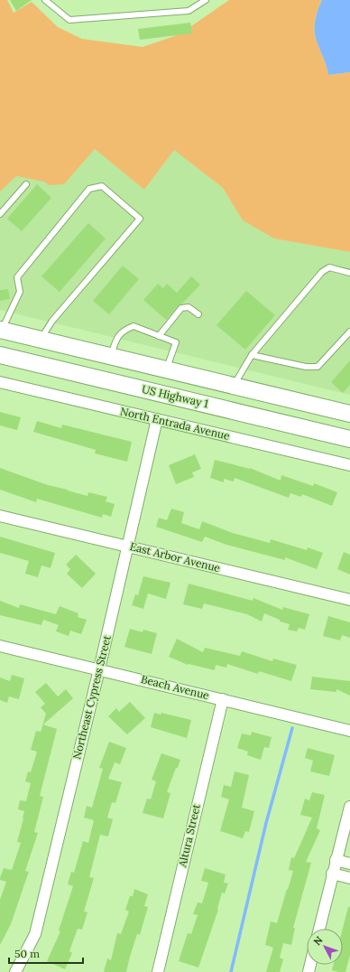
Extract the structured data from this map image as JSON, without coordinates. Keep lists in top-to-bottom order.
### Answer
{
  "streets": {
    "main road": ["US Highway 1"],
    "street": [
      "North Entrada Avenue",
      "East Arbor Avenue",
      "Beach Avenue",
      "Northeast Cypress Street",
      "Altura Street"
    ]
  },
  "crossings": [
    ["North Entrada Avenue", "Northeast Cypress Street"],
    ["East Arbor Avenue", "Northeast Cypress Street"],
    ["Beach Avenue", "Northeast Cypress Street"],
    ["Beach Avenue", "Altura Street"]
  ],
  "scale_bar": "50 m",
  "north": "top left"
}
